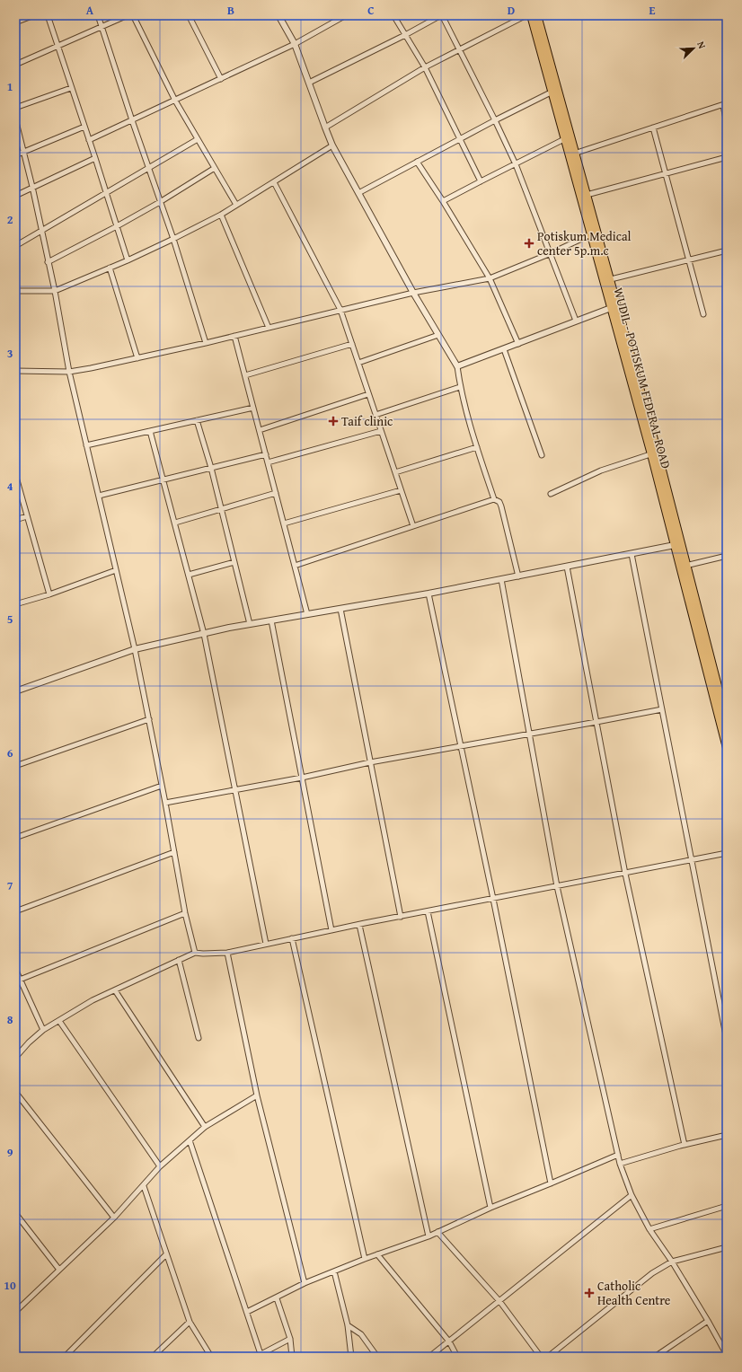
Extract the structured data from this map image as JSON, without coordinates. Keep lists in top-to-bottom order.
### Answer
{
  "streets": {
    "main road": ["WUDIL - POTISKUM FEDERAL ROAD"]
  },
  "places": {
    "health": ["Potiskum Medical center 5p.m.c", "Taif clinic", "Catholic Health Centre"]
  },
  "north": "top right",
  "grid": {
    "columns": [
      "A",
      "B",
      "C",
      "D",
      "E"
    ],
    "rows": [
      "1",
      "2",
      "3",
      "4",
      "5",
      "6",
      "7",
      "8",
      "9",
      "10"
    ]
  }
}
